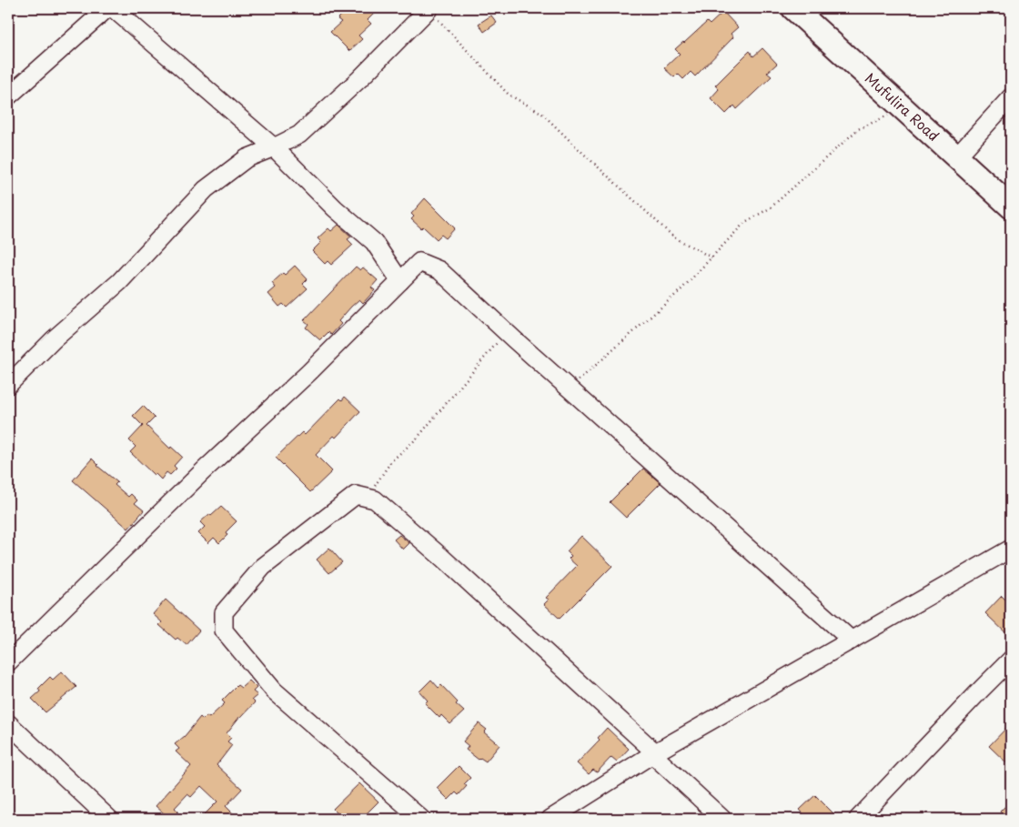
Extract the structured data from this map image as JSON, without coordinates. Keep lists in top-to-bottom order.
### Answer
{
  "streets": {
    "main road": ["Mufulira Road"]
  }
}
